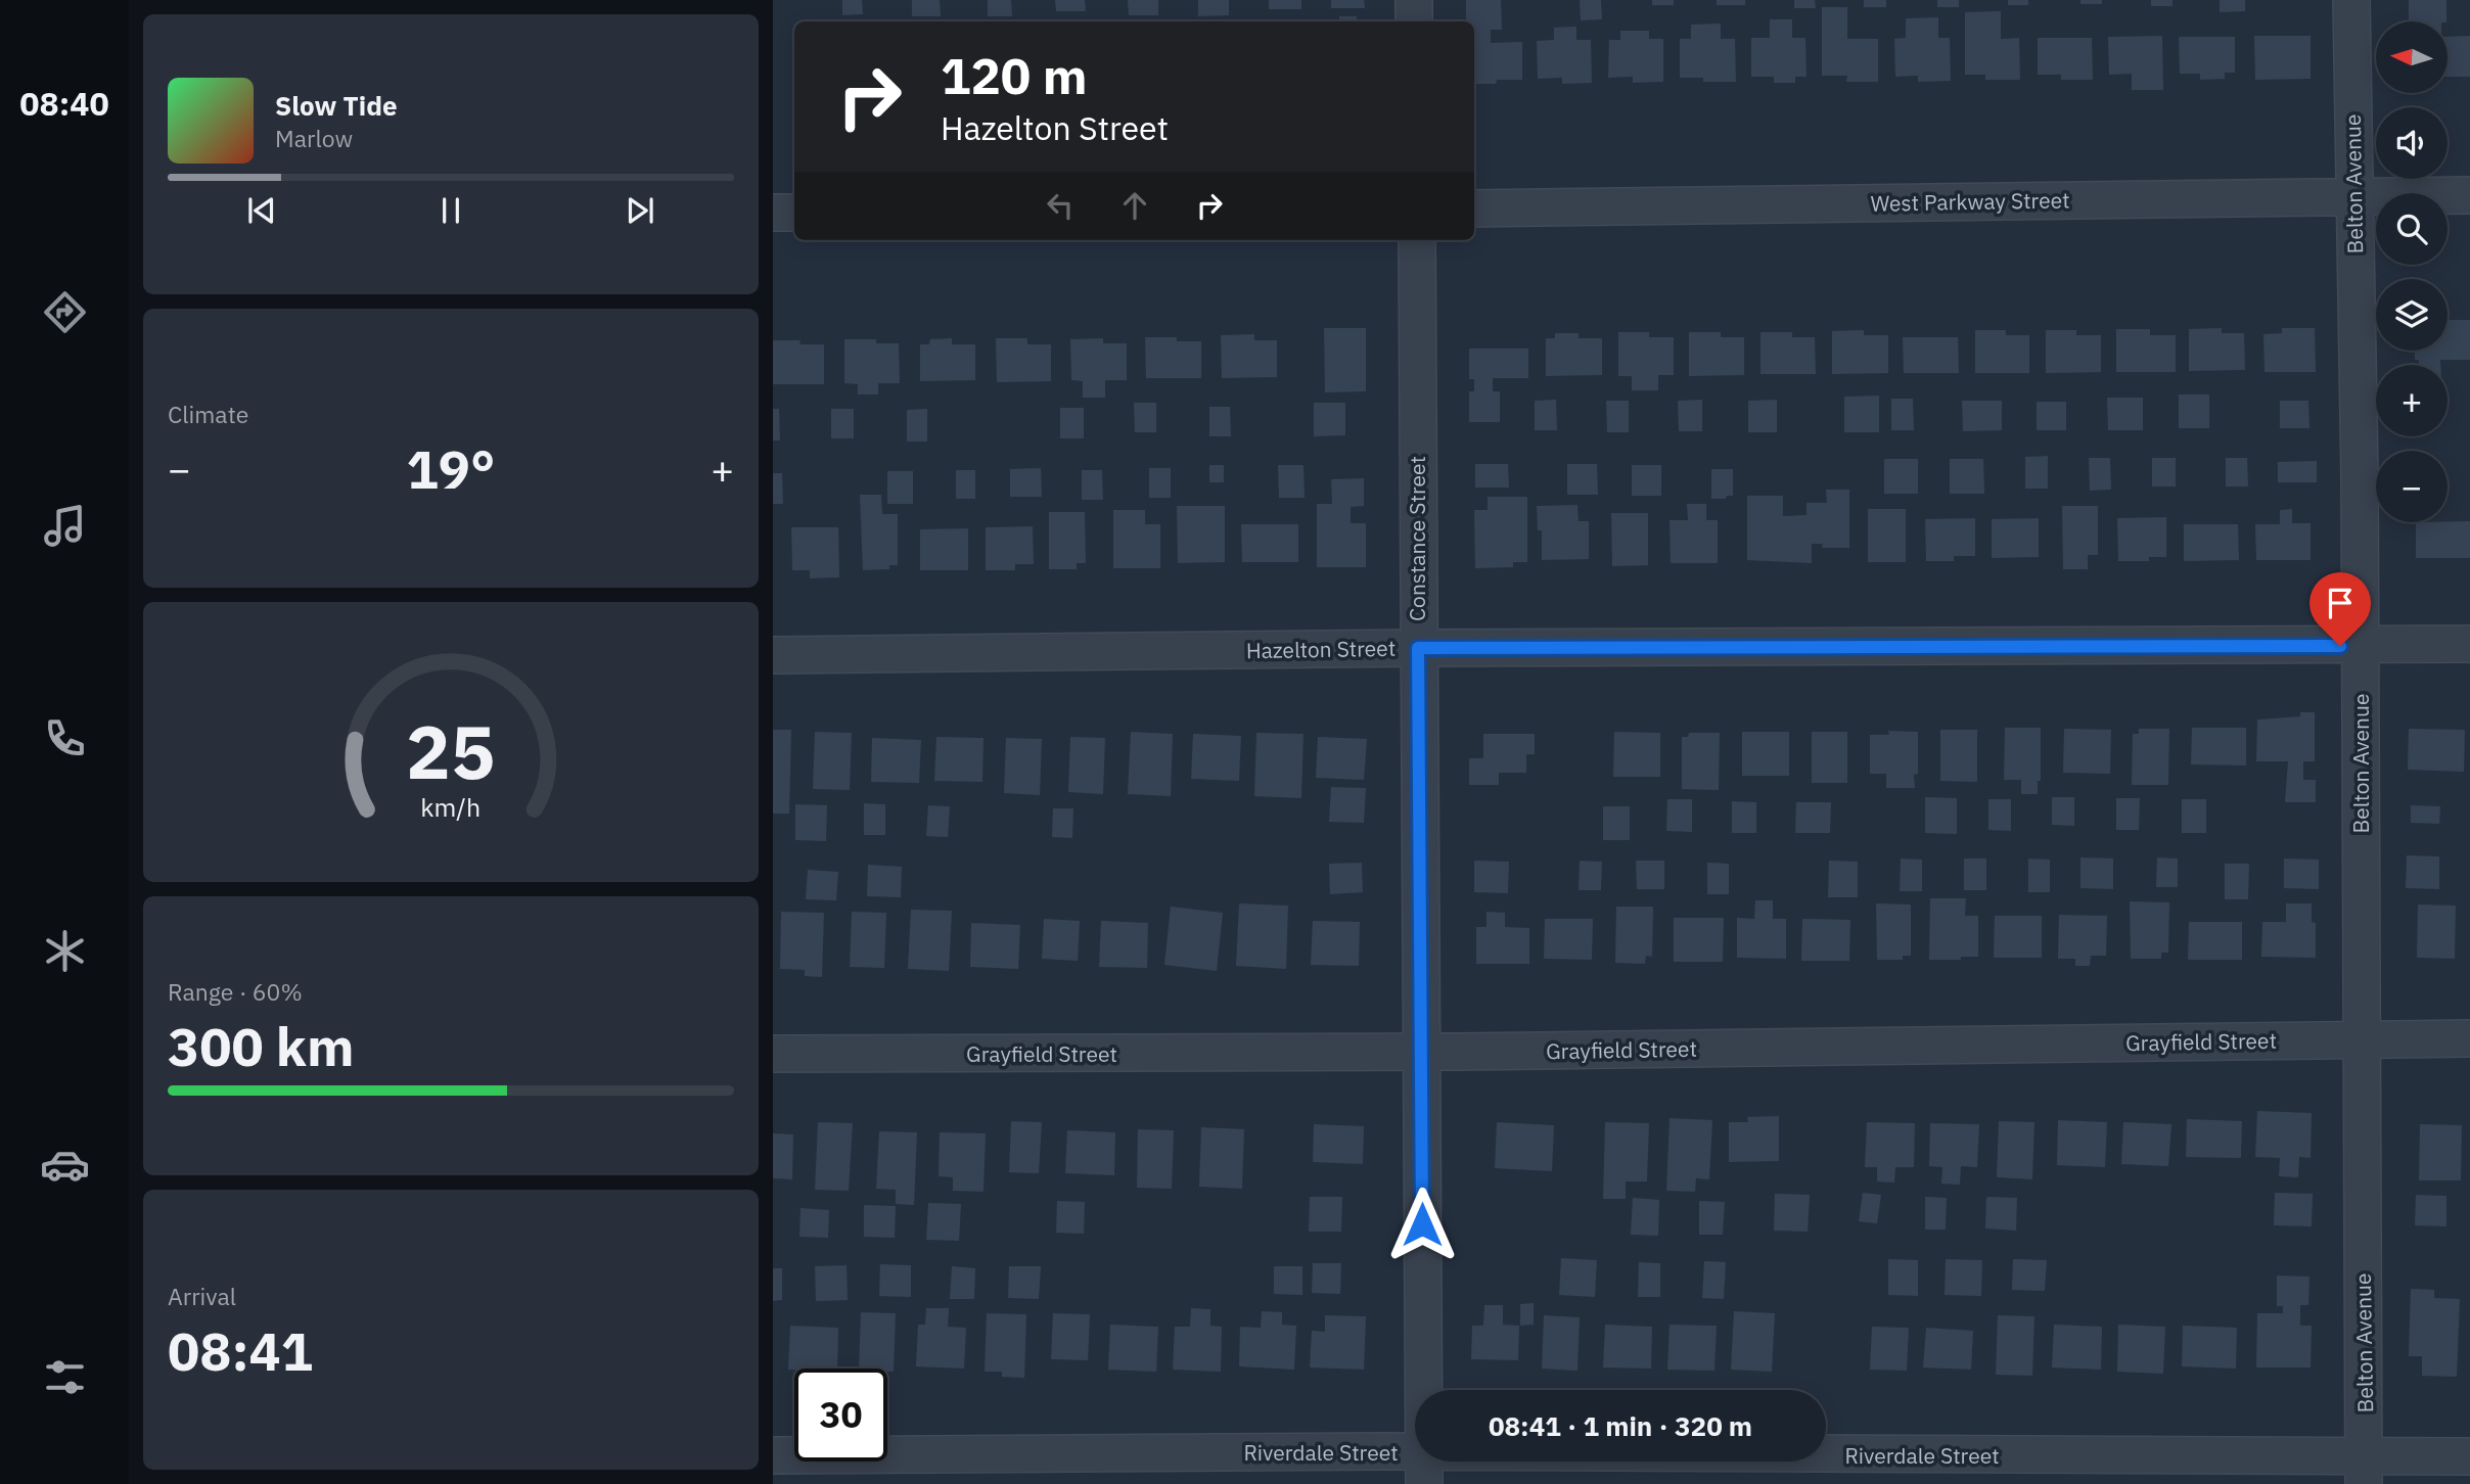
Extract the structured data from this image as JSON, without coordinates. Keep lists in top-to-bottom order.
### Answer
{
  "streets": {
    "street": [
      "Belton Avenue",
      "West Parkway Street",
      "Constance Street",
      "Hazelton Street",
      "Grayfield Street",
      "Riverdale Street"
    ]
  },
  "crossings": [
    ["Belton Avenue", "West Parkway Street"],
    ["Belton Avenue", "Hazelton Street"],
    ["Belton Avenue", "Grayfield Street"],
    ["Belton Avenue", "Riverdale Street"],
    ["Constance Street", "Hazelton Street"],
    ["Constance Street", "Grayfield Street"],
    ["Constance Street", "Riverdale Street"]
  ],
  "north": "left",
  "page": {
    "tabs": "08:40",
    "map_buttons": ["+", "−"],
    "turn": ["120 m", "Hazelton Street"],
    "song": ["Slow Tide", "Marlow"],
    "tile": [
      "Climate",
      ["Range · 60%", "300 km"],
      ["Arrival", "08:41"]
    ],
    "heat": ["−", "19°", "+"],
    "limit": "30",
    "trip": "08:41 · 1 min · 320 m",
    "gauge": ["25", "km/h"]
  }
}
